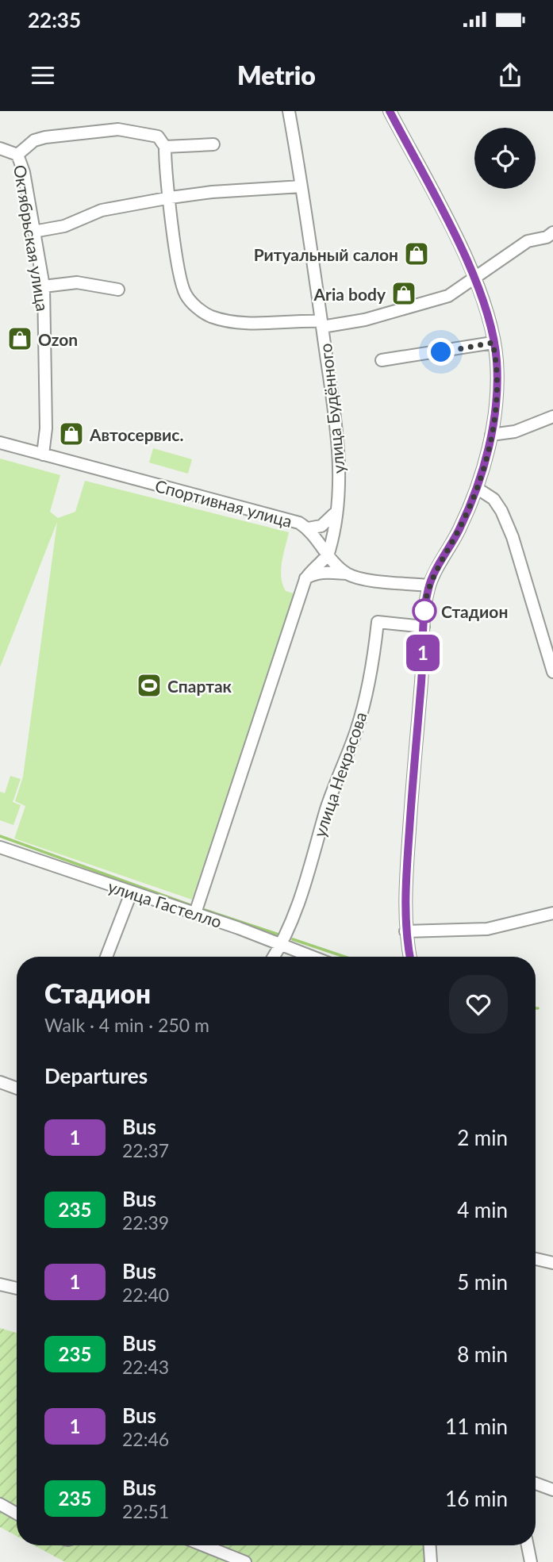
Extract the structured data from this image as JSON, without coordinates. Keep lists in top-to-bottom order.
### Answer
{
  "streets": {
    "street": [
      "Октябрьская улица",
      "улица Будённого",
      "Спортивная улица",
      "улица Некрасова",
      "улица Гастелло"
    ]
  },
  "crossings": [
    ["Октябрьская улица", "Спортивная улица"],
    ["улица Будённого", "Спортивная улица"],
    ["улица Некрасова", "улица Гастелло"]
  ],
  "places": {
    "shop": [
      "Ритуальный салон",
      "Aria body",
      "Ozon",
      "Автосервис."
    ],
    "other": ["Стадион"],
    "sports": ["Спартак"]
  },
  "lines": ["bus line 1"],
  "page": {
    "status": "22:35",
    "header": "Metrio",
    "on_map": "1",
    "heading": [
      ["Стадион", "Walk · 4 min · 250 m"],
      "Departures"
    ],
    "list": [
      {
        "mark": "1",
        "name": "Bus",
        "note": "22:37",
        "value": "2 min"
      },
      {
        "mark": "235",
        "name": "Bus",
        "note": "22:39",
        "value": "4 min"
      },
      {
        "mark": "1",
        "name": "Bus",
        "note": "22:40",
        "value": "5 min"
      },
      {
        "mark": "235",
        "name": "Bus",
        "note": "22:43",
        "value": "8 min"
      },
      {
        "mark": "1",
        "name": "Bus",
        "note": "22:46",
        "value": "11 min"
      },
      {
        "mark": "235",
        "name": "Bus",
        "note": "22:51",
        "value": "16 min"
      }
    ]
  }
}
